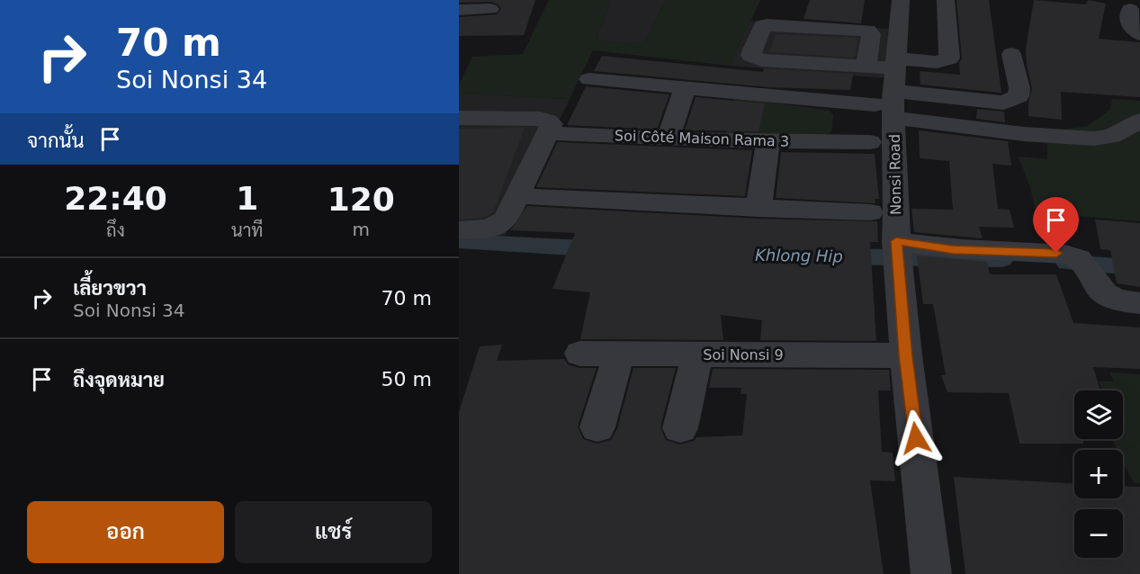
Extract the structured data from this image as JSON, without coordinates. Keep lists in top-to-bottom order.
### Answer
{
  "streets": {
    "street": ["Soi Côté Maison Rama 3", "Nonsi Road", "Soi Nonsi 9"]
  },
  "crossings": [
    ["Soi Côté Maison Rama 3", "Nonsi Road"],
    ["Nonsi Road", "Soi Nonsi 9"]
  ],
  "water": ["Khlong Hip"],
  "page": {
    "turn": ["70 m", "Soi Nonsi 34"],
    "then": "จากนั้น",
    "eta": [
      "22:40",
      "ถึง",
      "1",
      "นาที",
      "120",
      "m"
    ],
    "list": [
      {
        "name": "เลี้ยวขวา",
        "note": "Soi Nonsi 34",
        "value": "70 m"
      },
      {
        "name": "ถึงจุดหมาย",
        "value": "50 m"
      }
    ],
    "map_buttons": ["+", "−"],
    "buttons": ["ออก", "แชร์"]
  }
}
